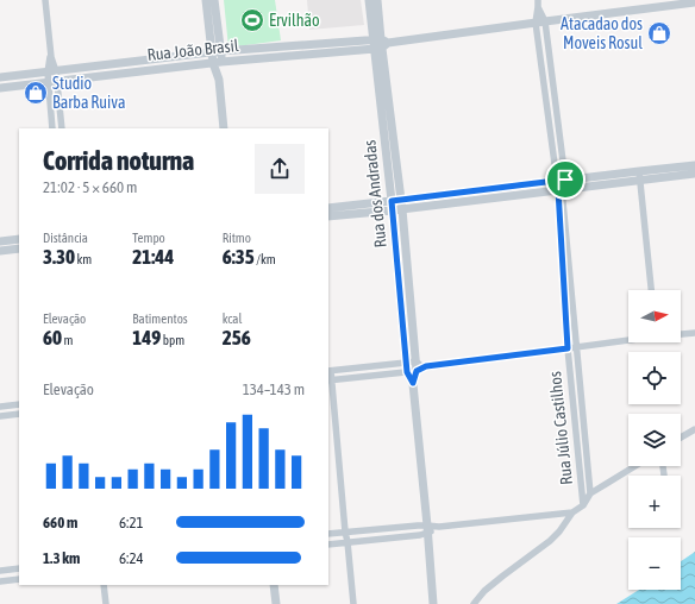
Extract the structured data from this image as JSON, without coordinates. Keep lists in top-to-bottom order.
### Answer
{
  "streets": {
    "street": ["Rua João Brasil", "Rua dos Andradas", "Rua Júlio Castilhos"]
  },
  "crossings": [
    ["Rua João Brasil", "Rua dos Andradas"],
    ["Rua João Brasil", "Rua Júlio Castilhos"]
  ],
  "places": {
    "sports": ["Ervilhão"],
    "shop": ["Atacadao dos Moveis Rosul", "Studio Barba Ruiva"]
  },
  "north": "right",
  "page": {
    "heading": ["Corrida noturna", "21:02 · 5 × 660 m"],
    "stats": [
      ["Distância", "3.30 km"],
      ["Tempo", "21:44"],
      ["Ritmo", "6:35 /km"],
      ["Elevação", "60 m"],
      ["Batimentos", "149 bpm"],
      ["kcal", "256"]
    ],
    "map_buttons": ["+", "−"],
    "chart": ["Elevação", "134–143 m"],
    "list": [
      {
        "name": "660 m",
        "note": "6:21"
      },
      {
        "name": "1.3 km",
        "note": "6:24"
      }
    ]
  }
}
